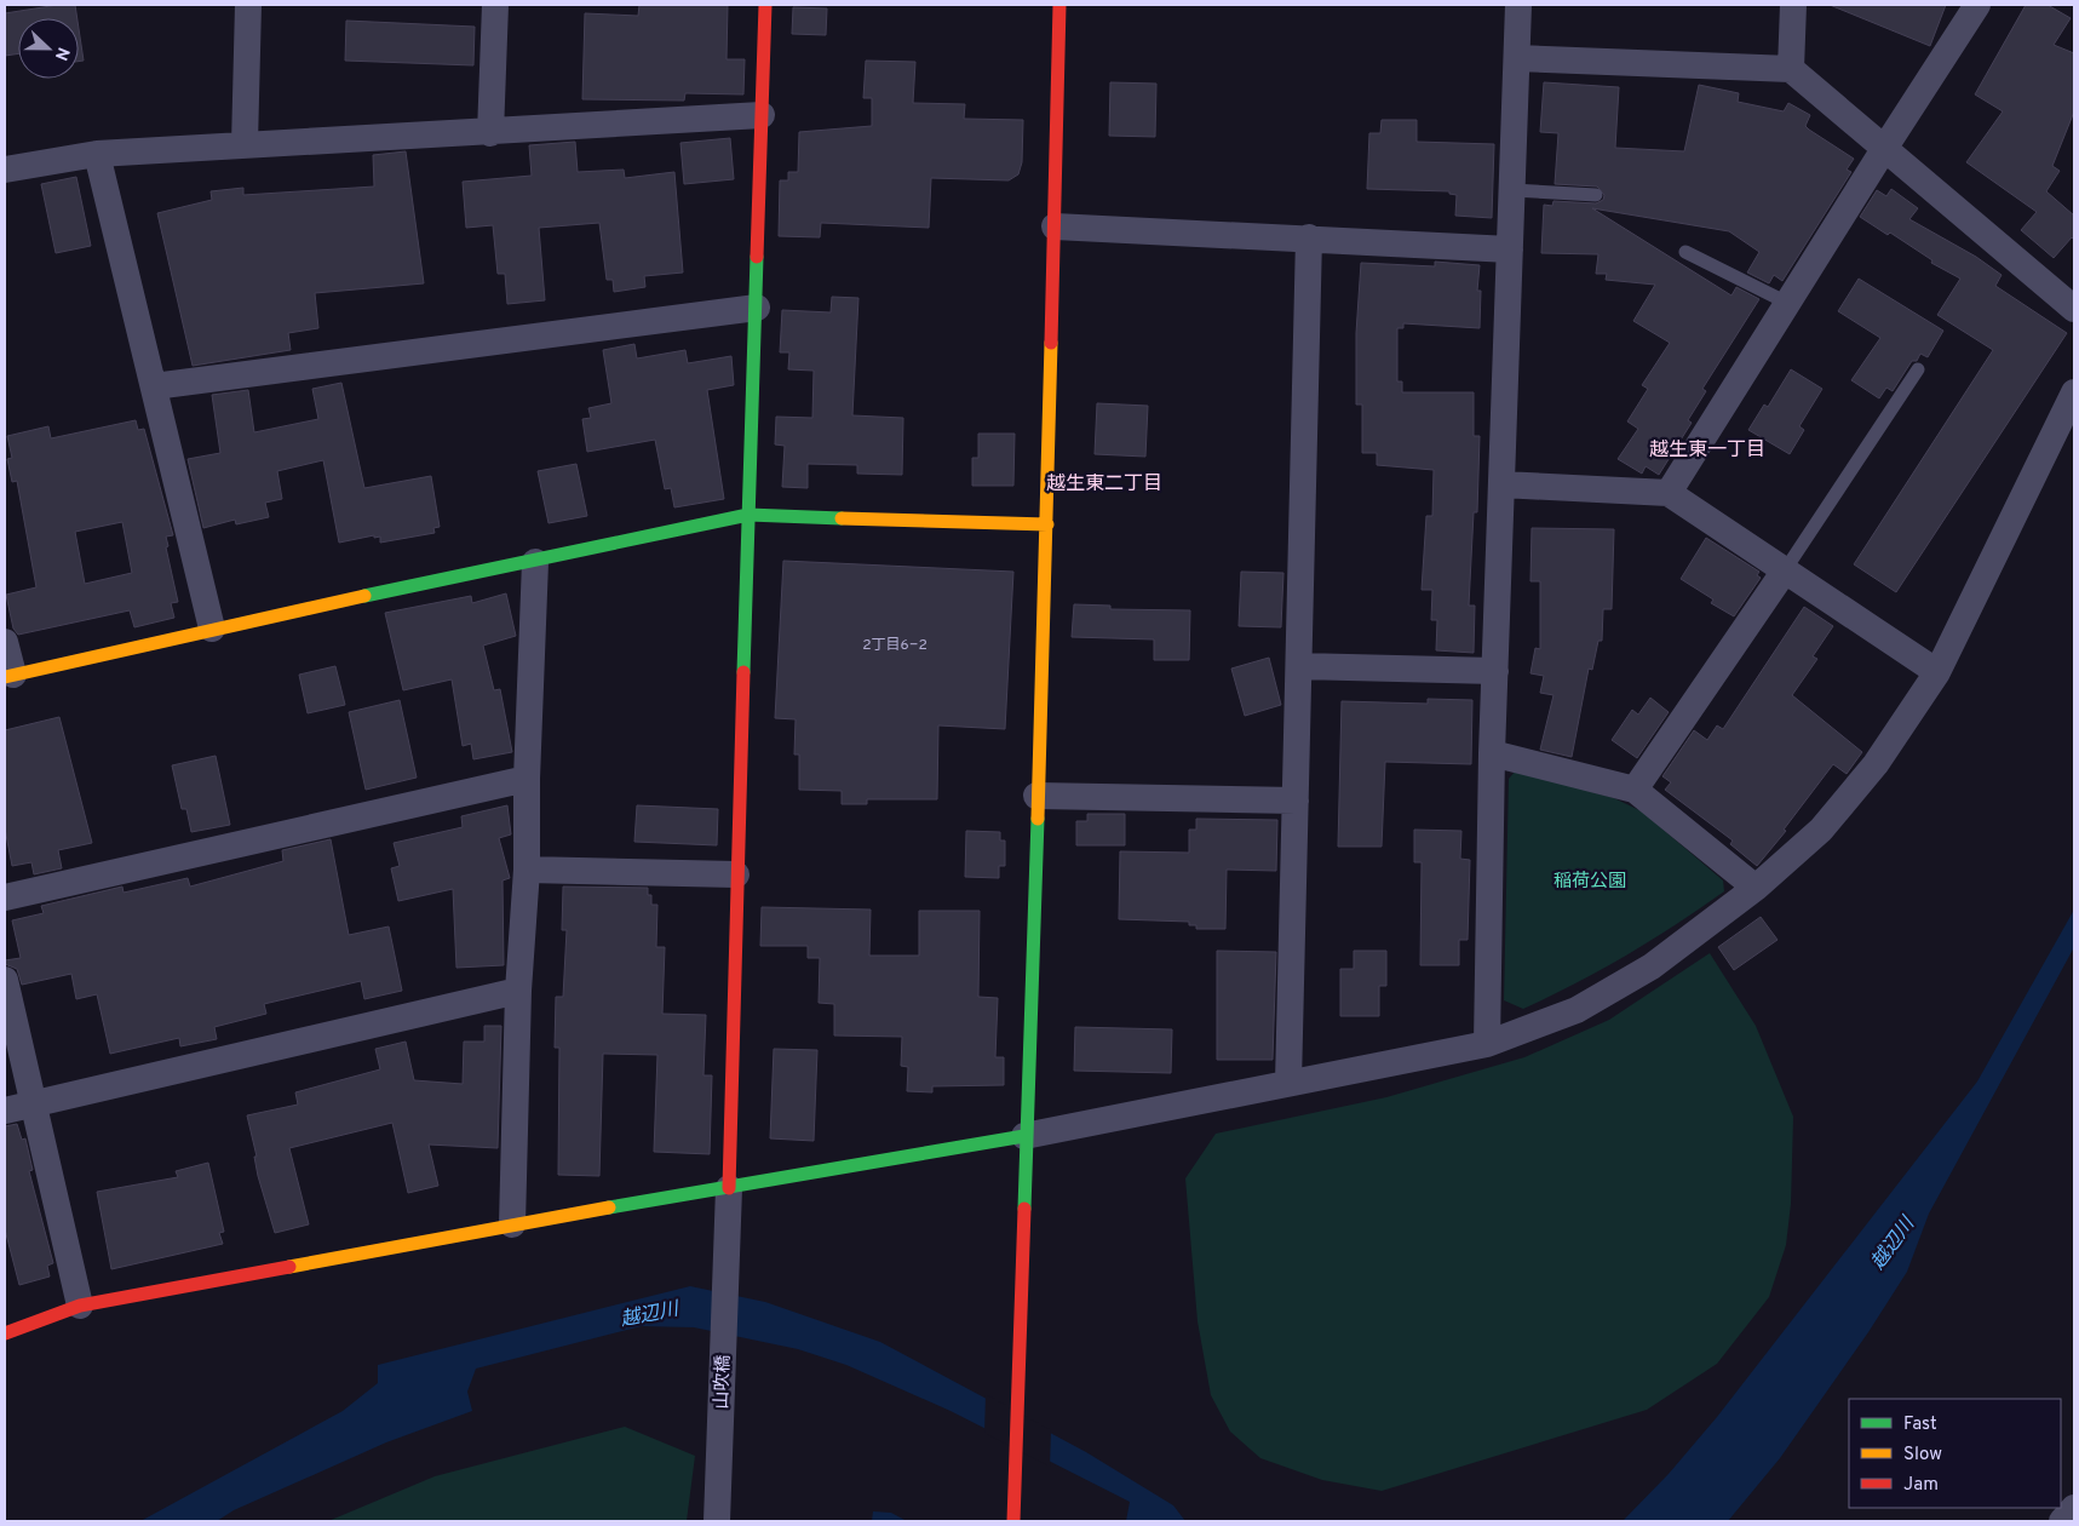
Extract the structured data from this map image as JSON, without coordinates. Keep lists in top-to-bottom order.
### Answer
{
  "streets": {
    "street": ["山吹橋"]
  },
  "districts": ["越生東一丁目", "越生東二丁目"],
  "water": ["越辺川"],
  "parks": ["稲荷公園"],
  "house_numbers": ["2丁目6−2"],
  "legend": ["Fast", "Slow", "Jam"],
  "north": "right"
}
